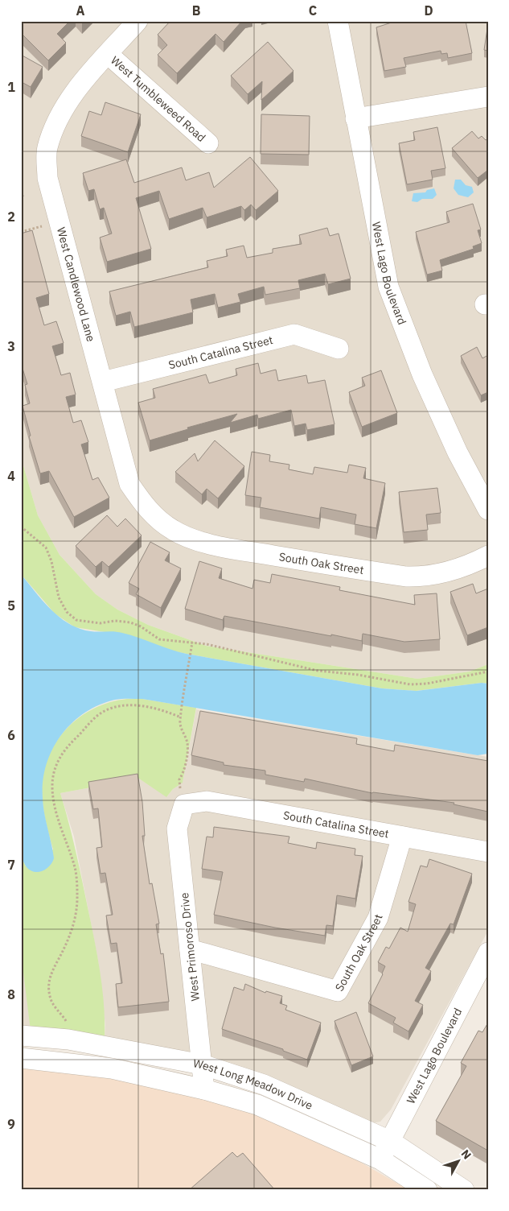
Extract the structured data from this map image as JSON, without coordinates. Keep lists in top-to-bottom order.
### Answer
{
  "streets": {
    "street": [
      "West Tumbleweed Road",
      "West Lago Boulevard",
      "West Candlewood Lane",
      "South Catalina Street",
      "South Oak Street",
      "West Primoroso Drive",
      "West Long Meadow Drive"
    ]
  },
  "crossings": [
    ["West Tumbleweed Road", "West Candlewood Lane"],
    ["West Lago Boulevard", "West Long Meadow Drive"],
    ["West Candlewood Lane", "South Catalina Street"],
    ["West Candlewood Lane", "South Oak Street"],
    ["South Catalina Street", "South Oak Street"],
    ["South Catalina Street", "West Primoroso Drive"],
    ["South Oak Street", "West Primoroso Drive"],
    ["West Primoroso Drive", "West Long Meadow Drive"]
  ],
  "north": "top right",
  "grid": {
    "columns": [
      "A",
      "B",
      "C",
      "D"
    ],
    "rows": [
      "1",
      "2",
      "3",
      "4",
      "5",
      "6",
      "7",
      "8",
      "9"
    ]
  }
}
